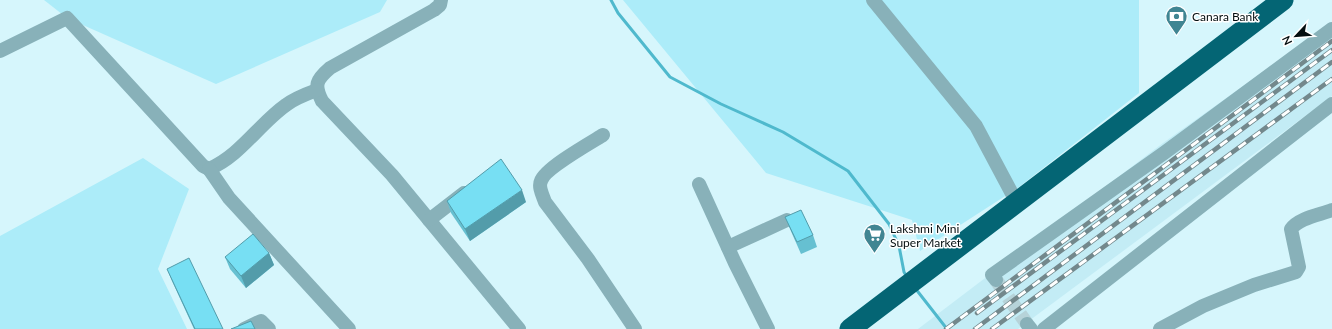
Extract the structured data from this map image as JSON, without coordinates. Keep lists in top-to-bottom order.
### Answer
{
  "places": {
    "bank": ["Canara Bank"],
    "supermarket": ["Lakshmi Mini Super Market"]
  },
  "north": "bottom left"
}
